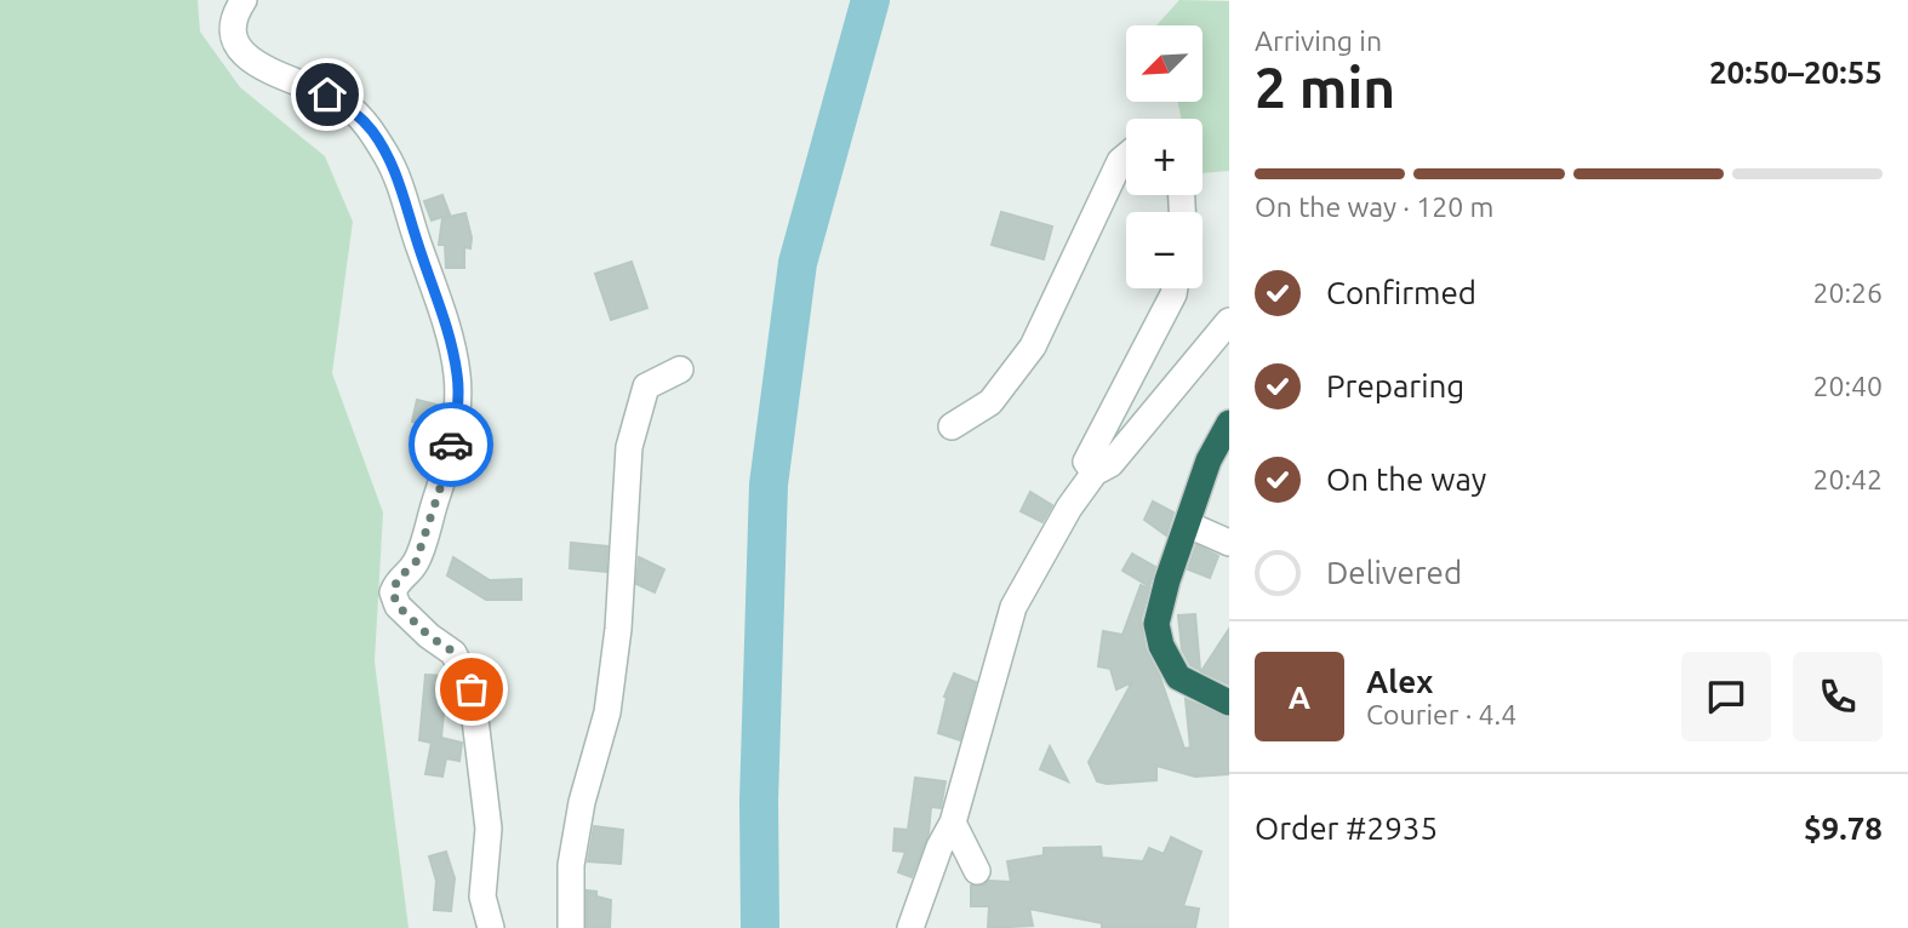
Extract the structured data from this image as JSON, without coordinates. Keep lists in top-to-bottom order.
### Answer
{
  "north": "bottom left",
  "page": {
    "heading": ["2 min", "Arriving in", "20:50–20:55"],
    "panel": [
      "Alex",
      "Courier · 4.4",
      "Order #2935",
      "$9.78"
    ],
    "map_buttons": ["+", "−"],
    "bar": "On the way · 120 m",
    "list": [
      ["Confirmed", "20:26"],
      ["Preparing", "20:40"],
      ["On the way", "20:42"],
      "Delivered"
    ],
    "round": "A"
  }
}
